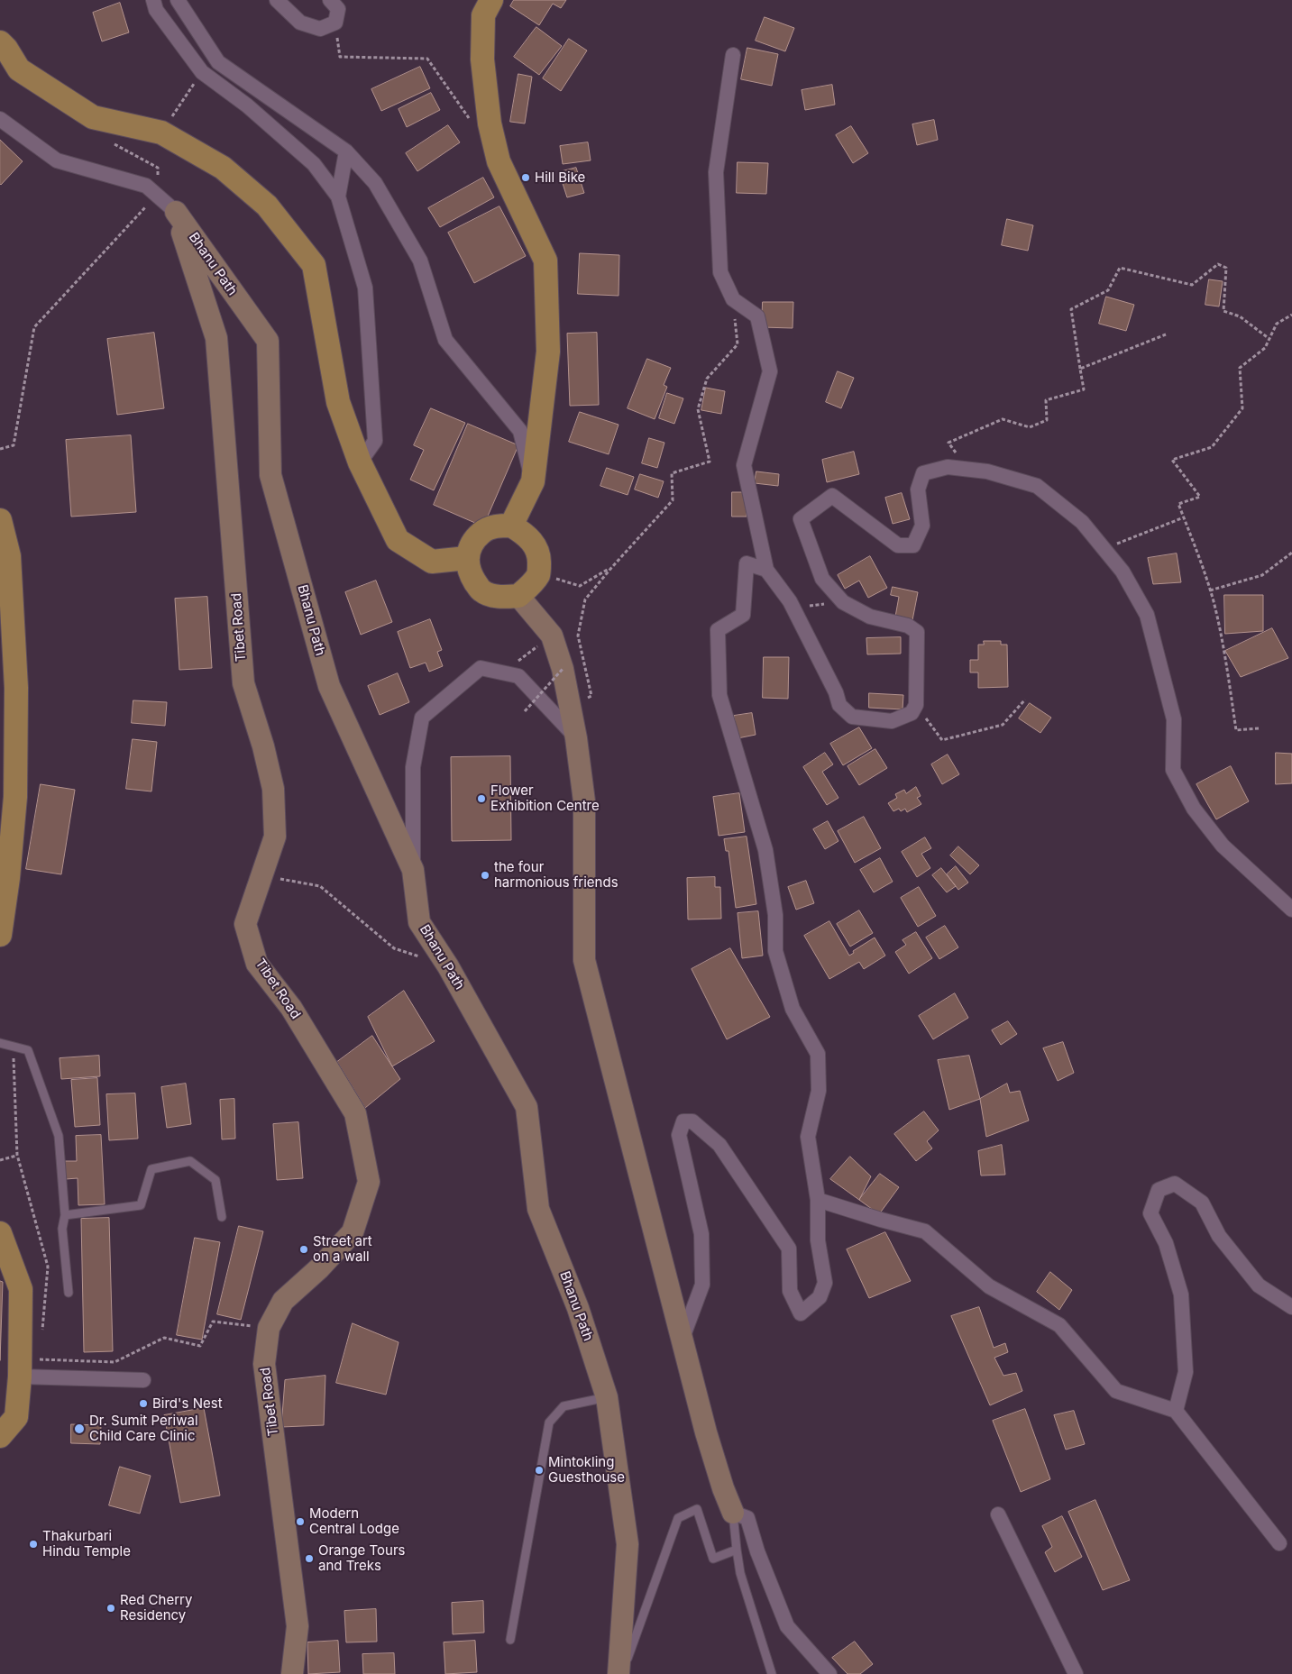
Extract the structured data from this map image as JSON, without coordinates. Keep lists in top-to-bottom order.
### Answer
{
  "streets": {
    "street": ["Bhanu Path", "Tibet Road"]
  },
  "crossings": [
    ["Bhanu Path", "Tibet Road"]
  ],
  "places": [
    "Hill Bike",
    "Flower Exhibition Centre",
    "the four harmonious friends",
    "Street art on a wall",
    "Bird's Nest",
    "Dr. Sumit Periwal Child Care Clinic",
    "Mintokling Guesthouse",
    "Modern Central Lodge",
    "Thakurbari Hindu Temple",
    "Orange Tours and Treks",
    "Red Cherry Residency"
  ]
}
